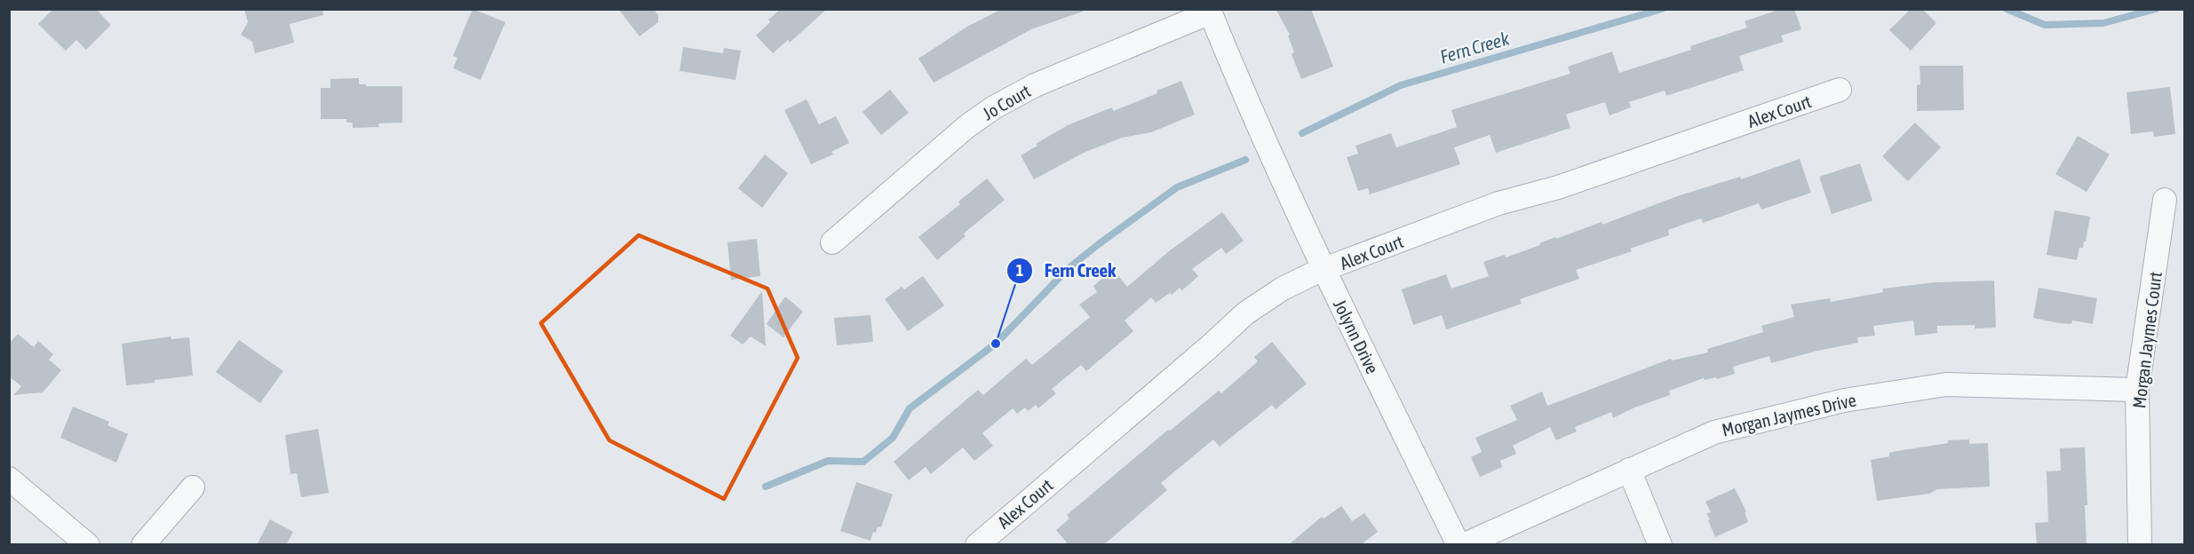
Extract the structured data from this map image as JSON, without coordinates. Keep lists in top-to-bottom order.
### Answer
{
  "streets": {
    "street": [
      "Jo Court",
      "Alex Court",
      "Jolynn Drive",
      "Morgan Jaymes Court",
      "Morgan Jaymes Drive"
    ]
  },
  "crossings": [
    ["Jo Court", "Jolynn Drive"],
    ["Alex Court", "Jolynn Drive"],
    ["Morgan Jaymes Court", "Morgan Jaymes Drive"]
  ],
  "water": ["Fern Creek"],
  "places": ["Fern Creek"]
}
